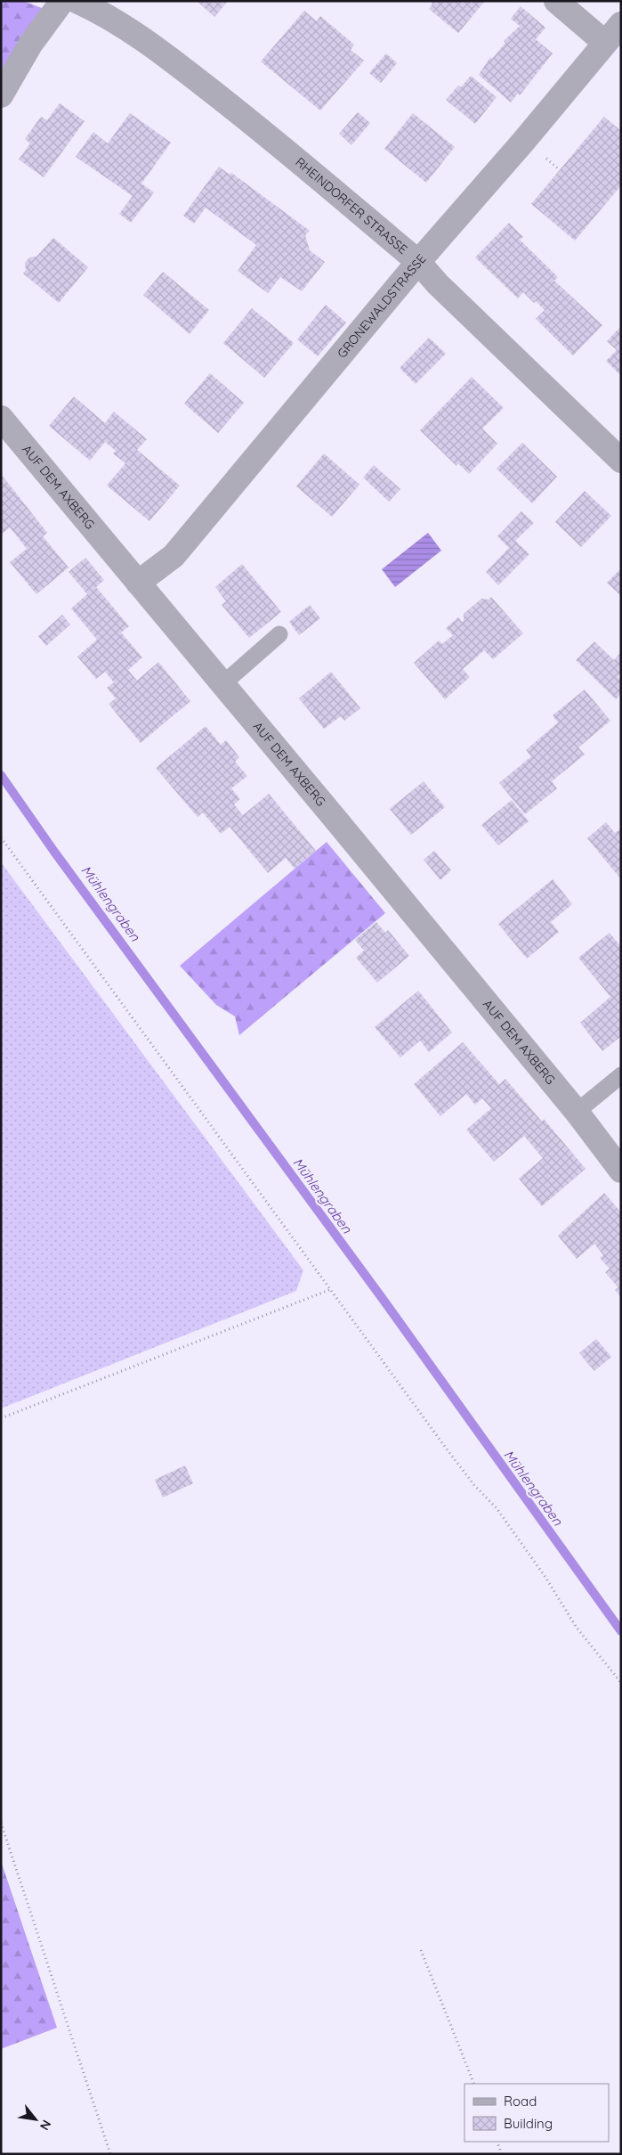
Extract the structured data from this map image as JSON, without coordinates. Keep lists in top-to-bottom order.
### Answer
{
  "streets": {
    "street": ["RHEINDORFER STRASSE", "GRONEWALDSTRASSE", "AUF DEM AXBERG"]
  },
  "crossings": [
    ["RHEINDORFER STRASSE", "GRONEWALDSTRASSE"],
    ["GRONEWALDSTRASSE", "AUF DEM AXBERG"]
  ],
  "water": ["Mühlengraben"],
  "legend": ["Road", "Building"],
  "north": "bottom right"
}
